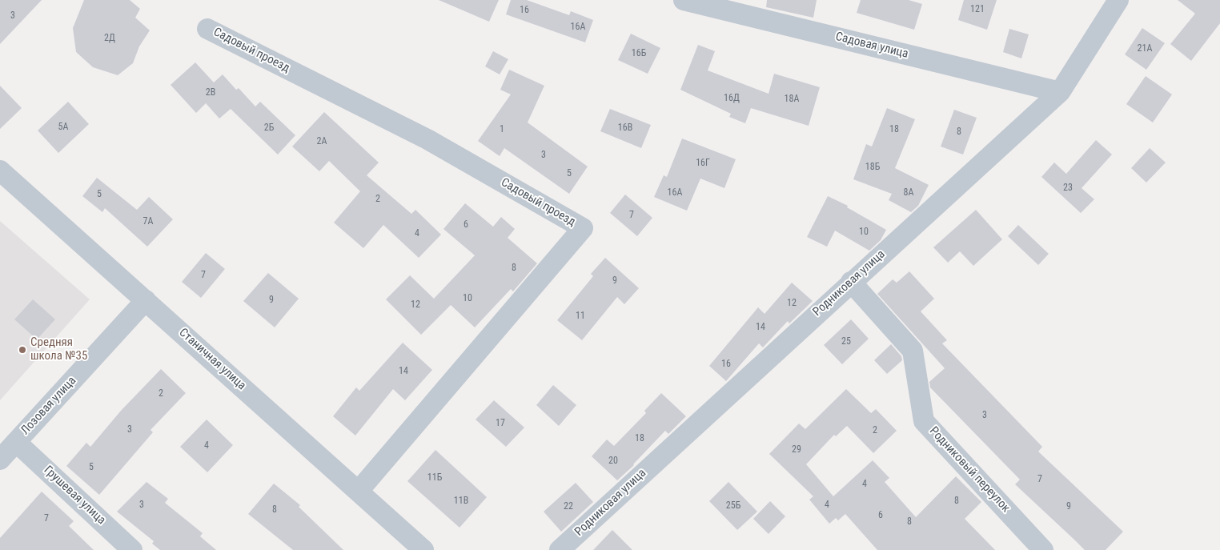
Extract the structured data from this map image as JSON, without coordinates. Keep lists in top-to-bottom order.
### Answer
{
  "streets": {
    "street": [
      "Садовая улица",
      "Садовый проезд",
      "Родниковая улица",
      "Станичная улица",
      "Лозовая улица",
      "Родниковый переулок",
      "Грушевая улица"
    ]
  },
  "crossings": [
    ["Садовая улица", "Родниковая улица"],
    ["Садовый проезд", "Станичная улица"],
    ["Родниковая улица", "Родниковый переулок"],
    ["Станичная улица", "Лозовая улица"],
    ["Лозовая улица", "Грушевая улица"]
  ],
  "places": ["Средняя школа №35"],
  "house_numbers": [
    "121",
    "16",
    "3",
    "16А",
    "2Д",
    "21А",
    "16Б",
    "2В",
    "16Д",
    "18А",
    "5А",
    "2Б",
    "16В",
    "1",
    "18",
    "8",
    "2А",
    "3",
    "16Г",
    "18Б",
    "5",
    "23",
    "16А",
    "8А",
    "5",
    "2",
    "7",
    "7А",
    "6",
    "10",
    "4",
    "8",
    "7",
    "9",
    "10",
    "9",
    "12",
    "12",
    "11",
    "14",
    "25",
    "16",
    "14",
    "2",
    "3",
    "17",
    "3",
    "2",
    "18",
    "4",
    "29",
    "20",
    "5",
    "11Б",
    "7",
    "4",
    "11В",
    "8",
    "3",
    "4",
    "25Б",
    "22",
    "9",
    "8",
    "6",
    "7",
    "8"
  ]
}
